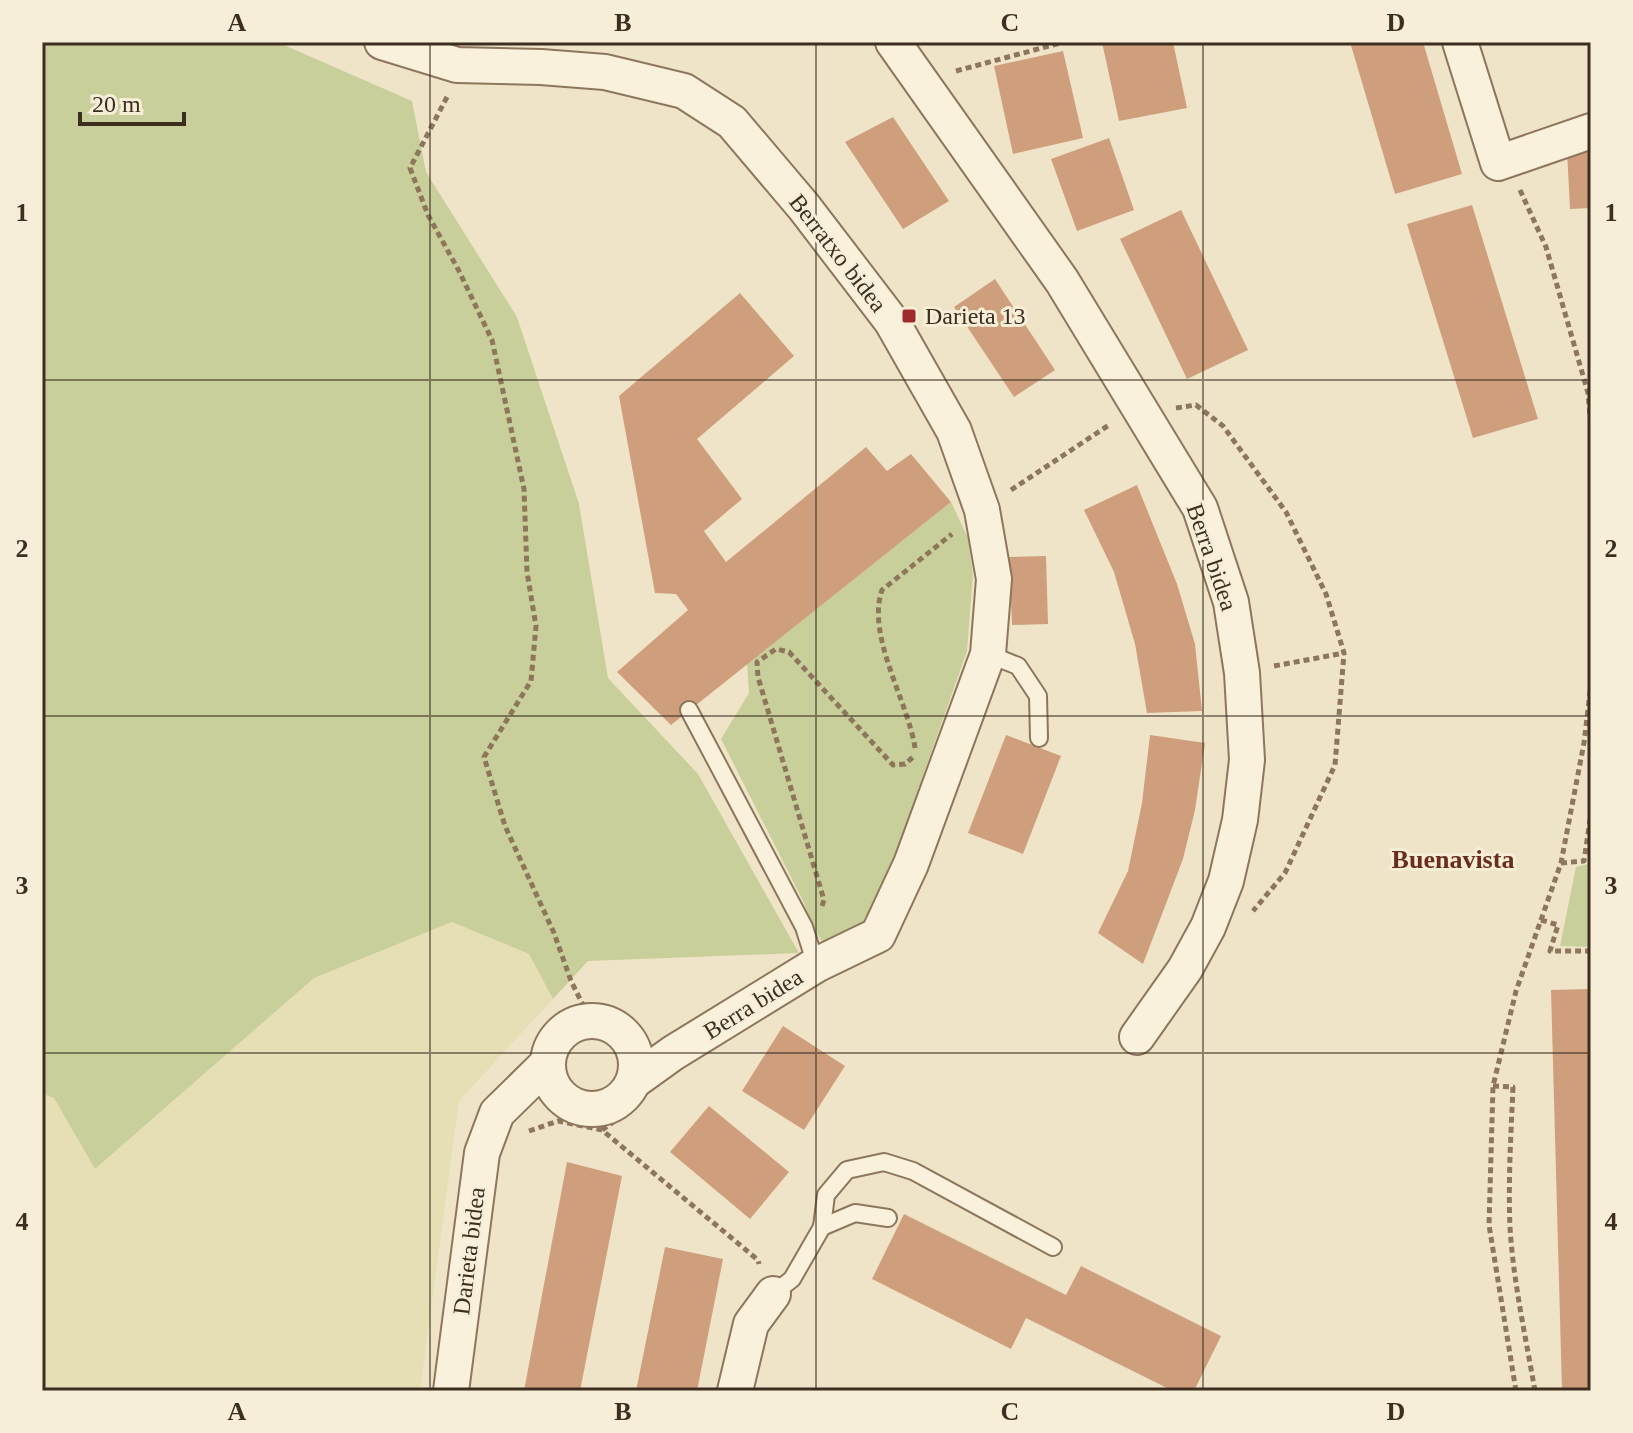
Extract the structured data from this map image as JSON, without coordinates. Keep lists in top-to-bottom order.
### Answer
{
  "streets": {
    "street": ["Berratxo bidea", "Berra bidea", "Darieta bidea"]
  },
  "crossings": [
    ["Berratxo bidea", "Berra bidea"],
    ["Berra bidea", "Darieta bidea"]
  ],
  "districts": ["Buenavista"],
  "places": {
    "transit": ["Darieta 13"]
  },
  "scale_bar": "20 m",
  "grid": {
    "columns": [
      "A",
      "B",
      "C",
      "D"
    ],
    "rows": [
      "1",
      "2",
      "3",
      "4"
    ]
  }
}
